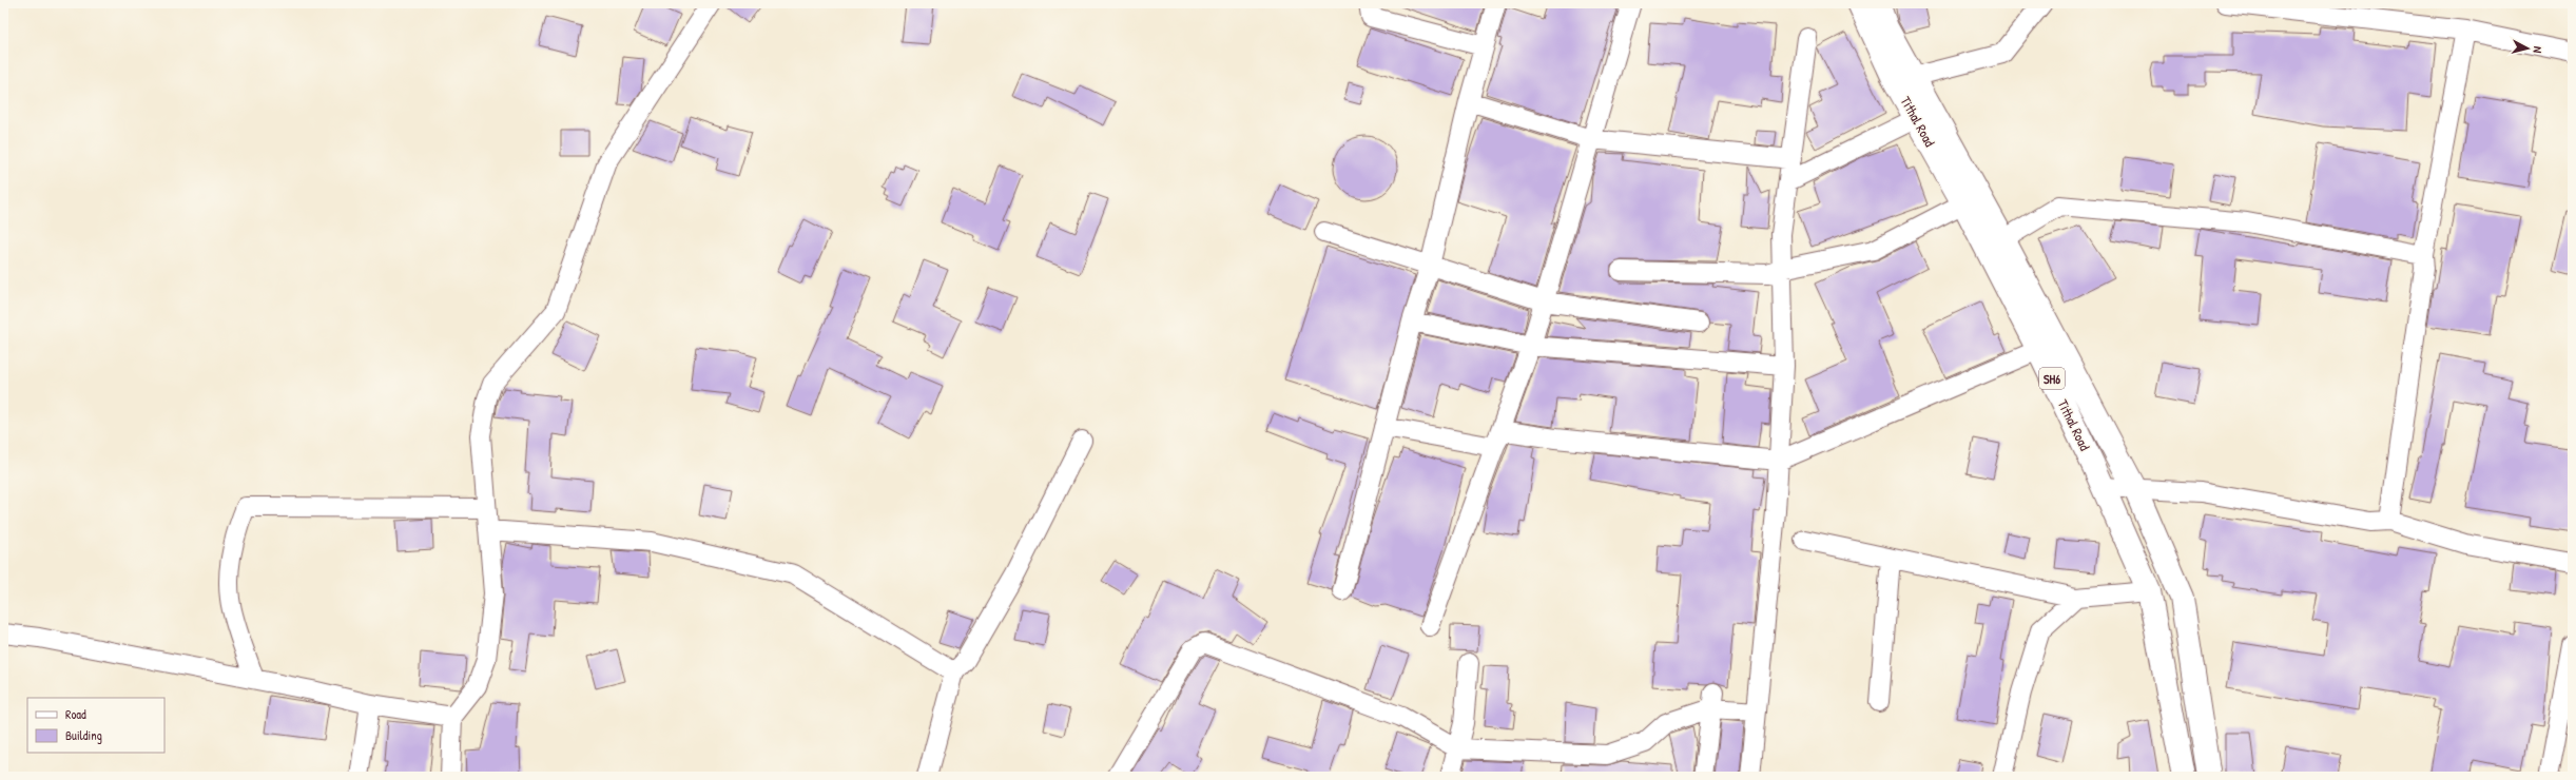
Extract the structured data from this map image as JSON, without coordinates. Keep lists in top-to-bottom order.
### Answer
{
  "streets": {
    "main road": ["Tithal Road", "SH6"]
  },
  "legend": ["Road", "Building"],
  "north": "right"
}
